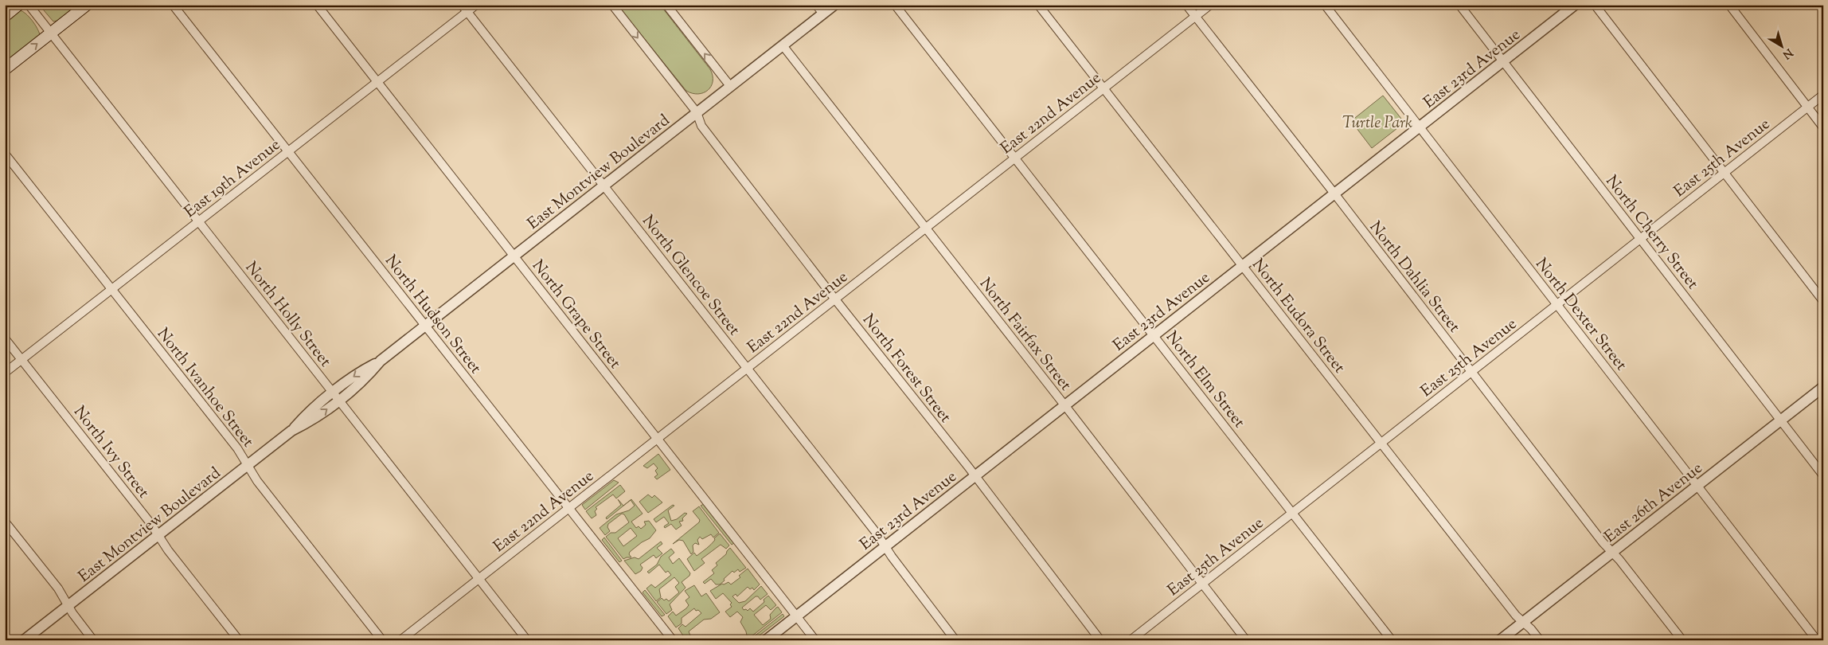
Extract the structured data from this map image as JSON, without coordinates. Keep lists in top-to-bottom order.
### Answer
{
  "streets": {
    "street": [
      "East 23rd Avenue",
      "East 22nd Avenue",
      "East 25th Avenue",
      "East Montview Boulevard",
      "East 19th Avenue",
      "North Cherry Street",
      "North Glencoe Street",
      "North Dahlia Street",
      "North Holly Street",
      "North Hudson Street",
      "North Grape Street",
      "North Dexter Street",
      "North Eudora Street",
      "North Fairfax Street",
      "North Forest Street",
      "North Elm Street",
      "North Ivanhoe Street",
      "North Ivy Street",
      "East 26th Avenue"
    ]
  },
  "crossings": [
    ["East 23rd Avenue", "North Cherry Street"],
    ["East 23rd Avenue", "North Glencoe Street"],
    ["East 23rd Avenue", "North Dahlia Street"],
    ["East 23rd Avenue", "North Grape Street"],
    ["East 23rd Avenue", "North Dexter Street"],
    ["East 23rd Avenue", "North Eudora Street"],
    ["East 23rd Avenue", "North Fairfax Street"],
    ["East 23rd Avenue", "North Forest Street"],
    ["East 23rd Avenue", "North Elm Street"],
    ["East 22nd Avenue", "North Glencoe Street"],
    ["East 22nd Avenue", "North Dahlia Street"],
    ["East 22nd Avenue", "North Holly Street"],
    ["East 22nd Avenue", "North Hudson Street"],
    ["East 22nd Avenue", "North Grape Street"],
    ["East 22nd Avenue", "North Eudora Street"],
    ["East 22nd Avenue", "North Fairfax Street"],
    ["East 22nd Avenue", "North Forest Street"],
    ["East 22nd Avenue", "North Elm Street"],
    ["East 25th Avenue", "North Cherry Street"],
    ["East 25th Avenue", "North Dahlia Street"],
    ["East 25th Avenue", "North Dexter Street"],
    ["East 25th Avenue", "North Eudora Street"],
    ["East 25th Avenue", "North Fairfax Street"],
    ["East 25th Avenue", "North Elm Street"],
    ["East Montview Boulevard", "North Glencoe Street"],
    ["East Montview Boulevard", "North Holly Street"],
    ["East Montview Boulevard", "North Hudson Street"],
    ["East Montview Boulevard", "North Grape Street"],
    ["East Montview Boulevard", "North Fairfax Street"],
    ["East Montview Boulevard", "North Forest Street"],
    ["East Montview Boulevard", "North Ivanhoe Street"],
    ["East Montview Boulevard", "North Ivy Street"],
    ["East 19th Avenue", "North Glencoe Street"],
    ["East 19th Avenue", "North Holly Street"],
    ["East 19th Avenue", "North Hudson Street"],
    ["East 19th Avenue", "North Grape Street"],
    ["East 19th Avenue", "North Ivanhoe Street"],
    ["East 19th Avenue", "North Ivy Street"],
    ["North Cherry Street", "East 26th Avenue"],
    ["North Dahlia Street", "East 26th Avenue"],
    ["North Dexter Street", "East 26th Avenue"],
    ["North Eudora Street", "East 26th Avenue"]
  ],
  "parks": ["Turtle Park"],
  "north": "bottom right"
}
